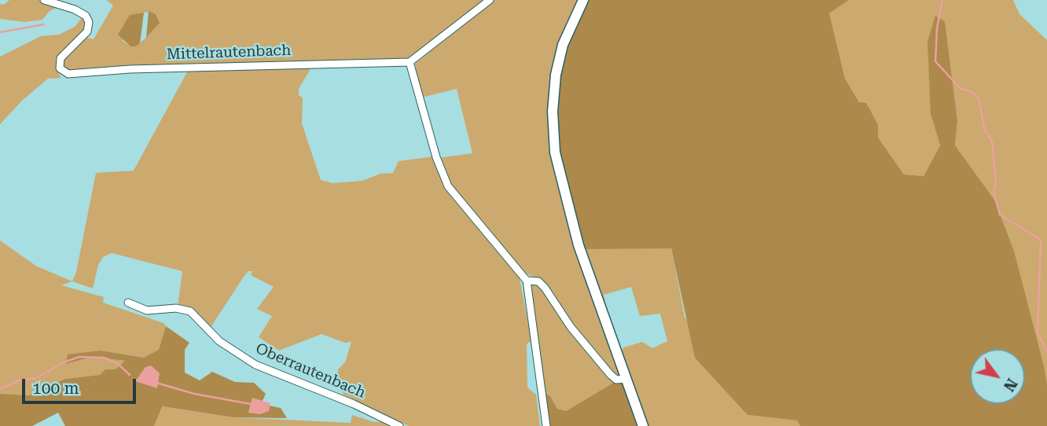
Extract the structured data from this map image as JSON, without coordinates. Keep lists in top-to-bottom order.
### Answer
{
  "streets": {
    "street": ["Mittelrautenbach", "Oberrautenbach"]
  },
  "scale_bar": "100 m",
  "north": "bottom right"
}
